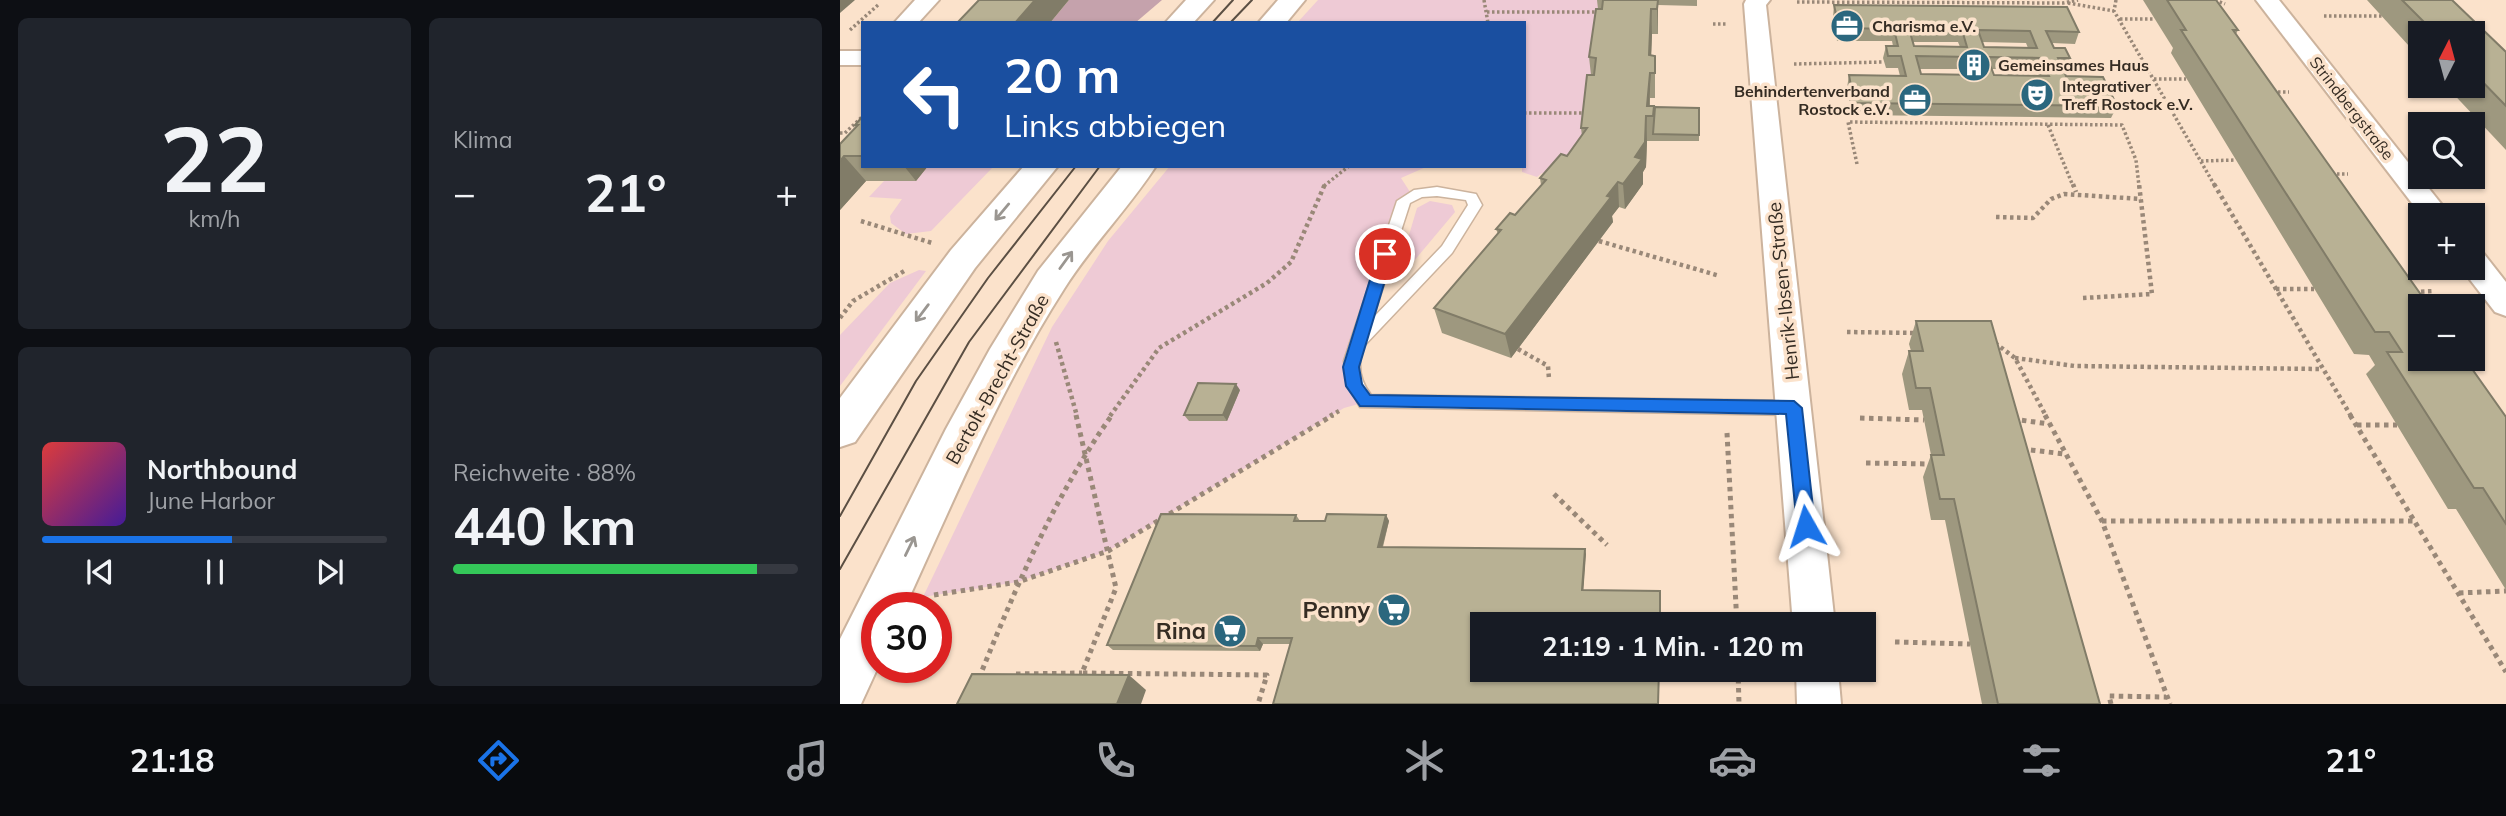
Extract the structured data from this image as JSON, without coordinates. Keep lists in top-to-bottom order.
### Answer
{
  "streets": {
    "main road": ["Bertolt-Brecht-Straße"],
    "street": ["Strindbergstraße", "Henrik-Ibsen-Straße"]
  },
  "places": {
    "office": ["Charisma e.V.", "Behindertenverband Rostock e.V."],
    "building": ["Gemeinsames Haus"],
    "theatre": ["Integrativer Treff Rostock e.V."],
    "supermarket": ["Penny", "Rina"]
  },
  "north": "top",
  "page": {
    "tile": [
      ["22", "km/h"],
      "Klima",
      ["Reichweite · 88%", "440 km"]
    ],
    "map_buttons": ["+", "−"],
    "turn": ["20 m", "Links abbiegen"],
    "heat": ["−", "21°", "+"],
    "song": ["Northbound", "June Harbor"],
    "limit": "30",
    "trip": "21:19 · 1 Min. · 120 m",
    "tabs": ["21:18", "21°"]
  }
}
